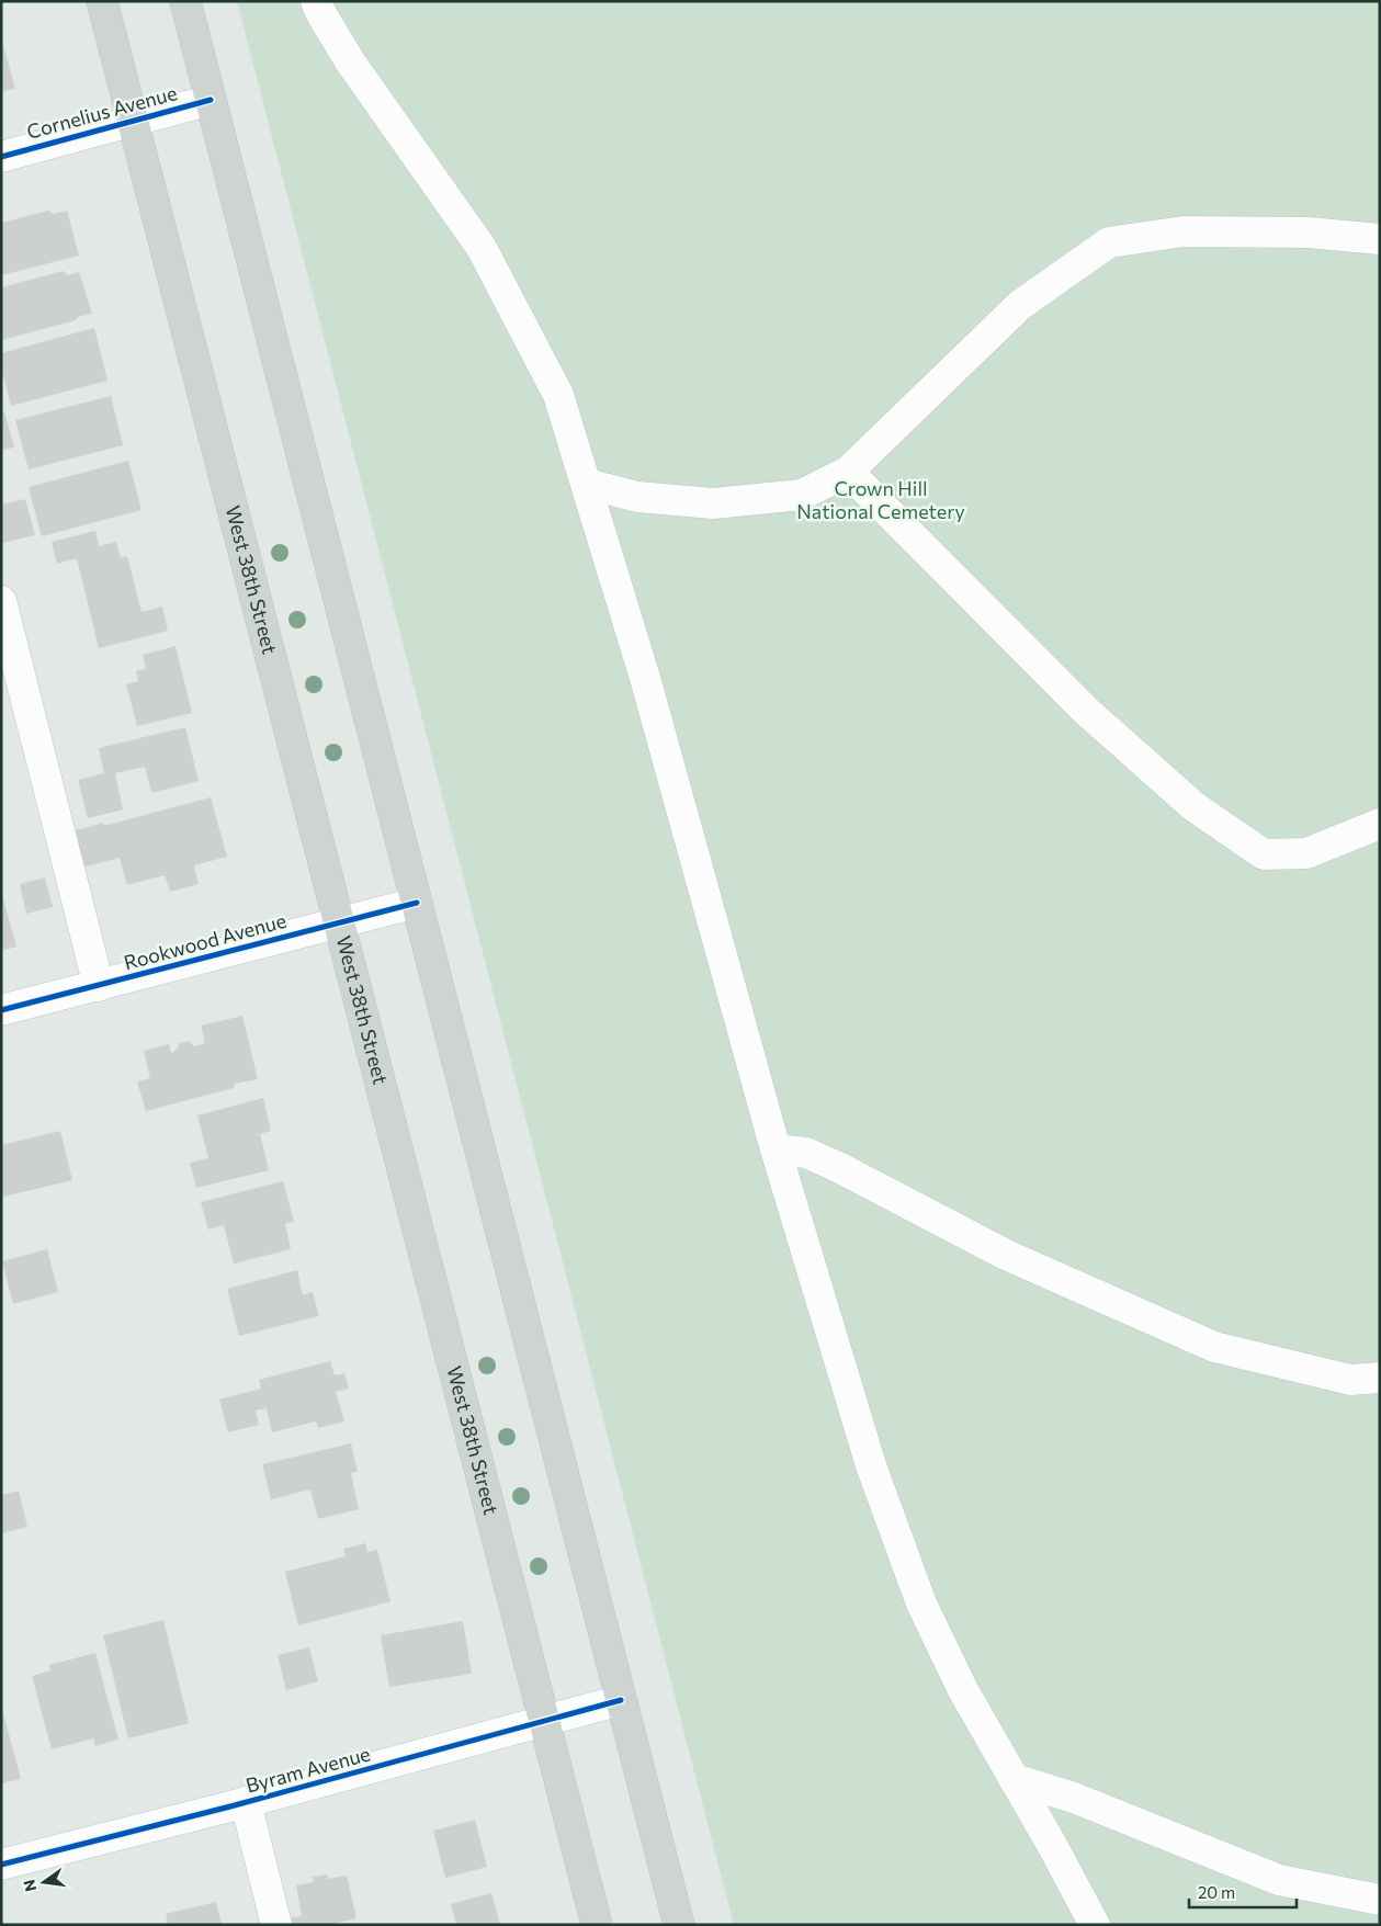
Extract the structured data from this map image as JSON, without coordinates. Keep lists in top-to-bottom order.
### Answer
{
  "streets": {
    "main road": ["West 38th Street"],
    "street": ["Cornelius Avenue", "Rookwood Avenue", "Byram Avenue"]
  },
  "crossings": [
    ["Cornelius Avenue", "West 38th Street"],
    ["West 38th Street", "Rookwood Avenue"],
    ["West 38th Street", "Byram Avenue"]
  ],
  "parks": ["Crown Hill National Cemetery"],
  "scale_bar": "20 m",
  "north": "left"
}
